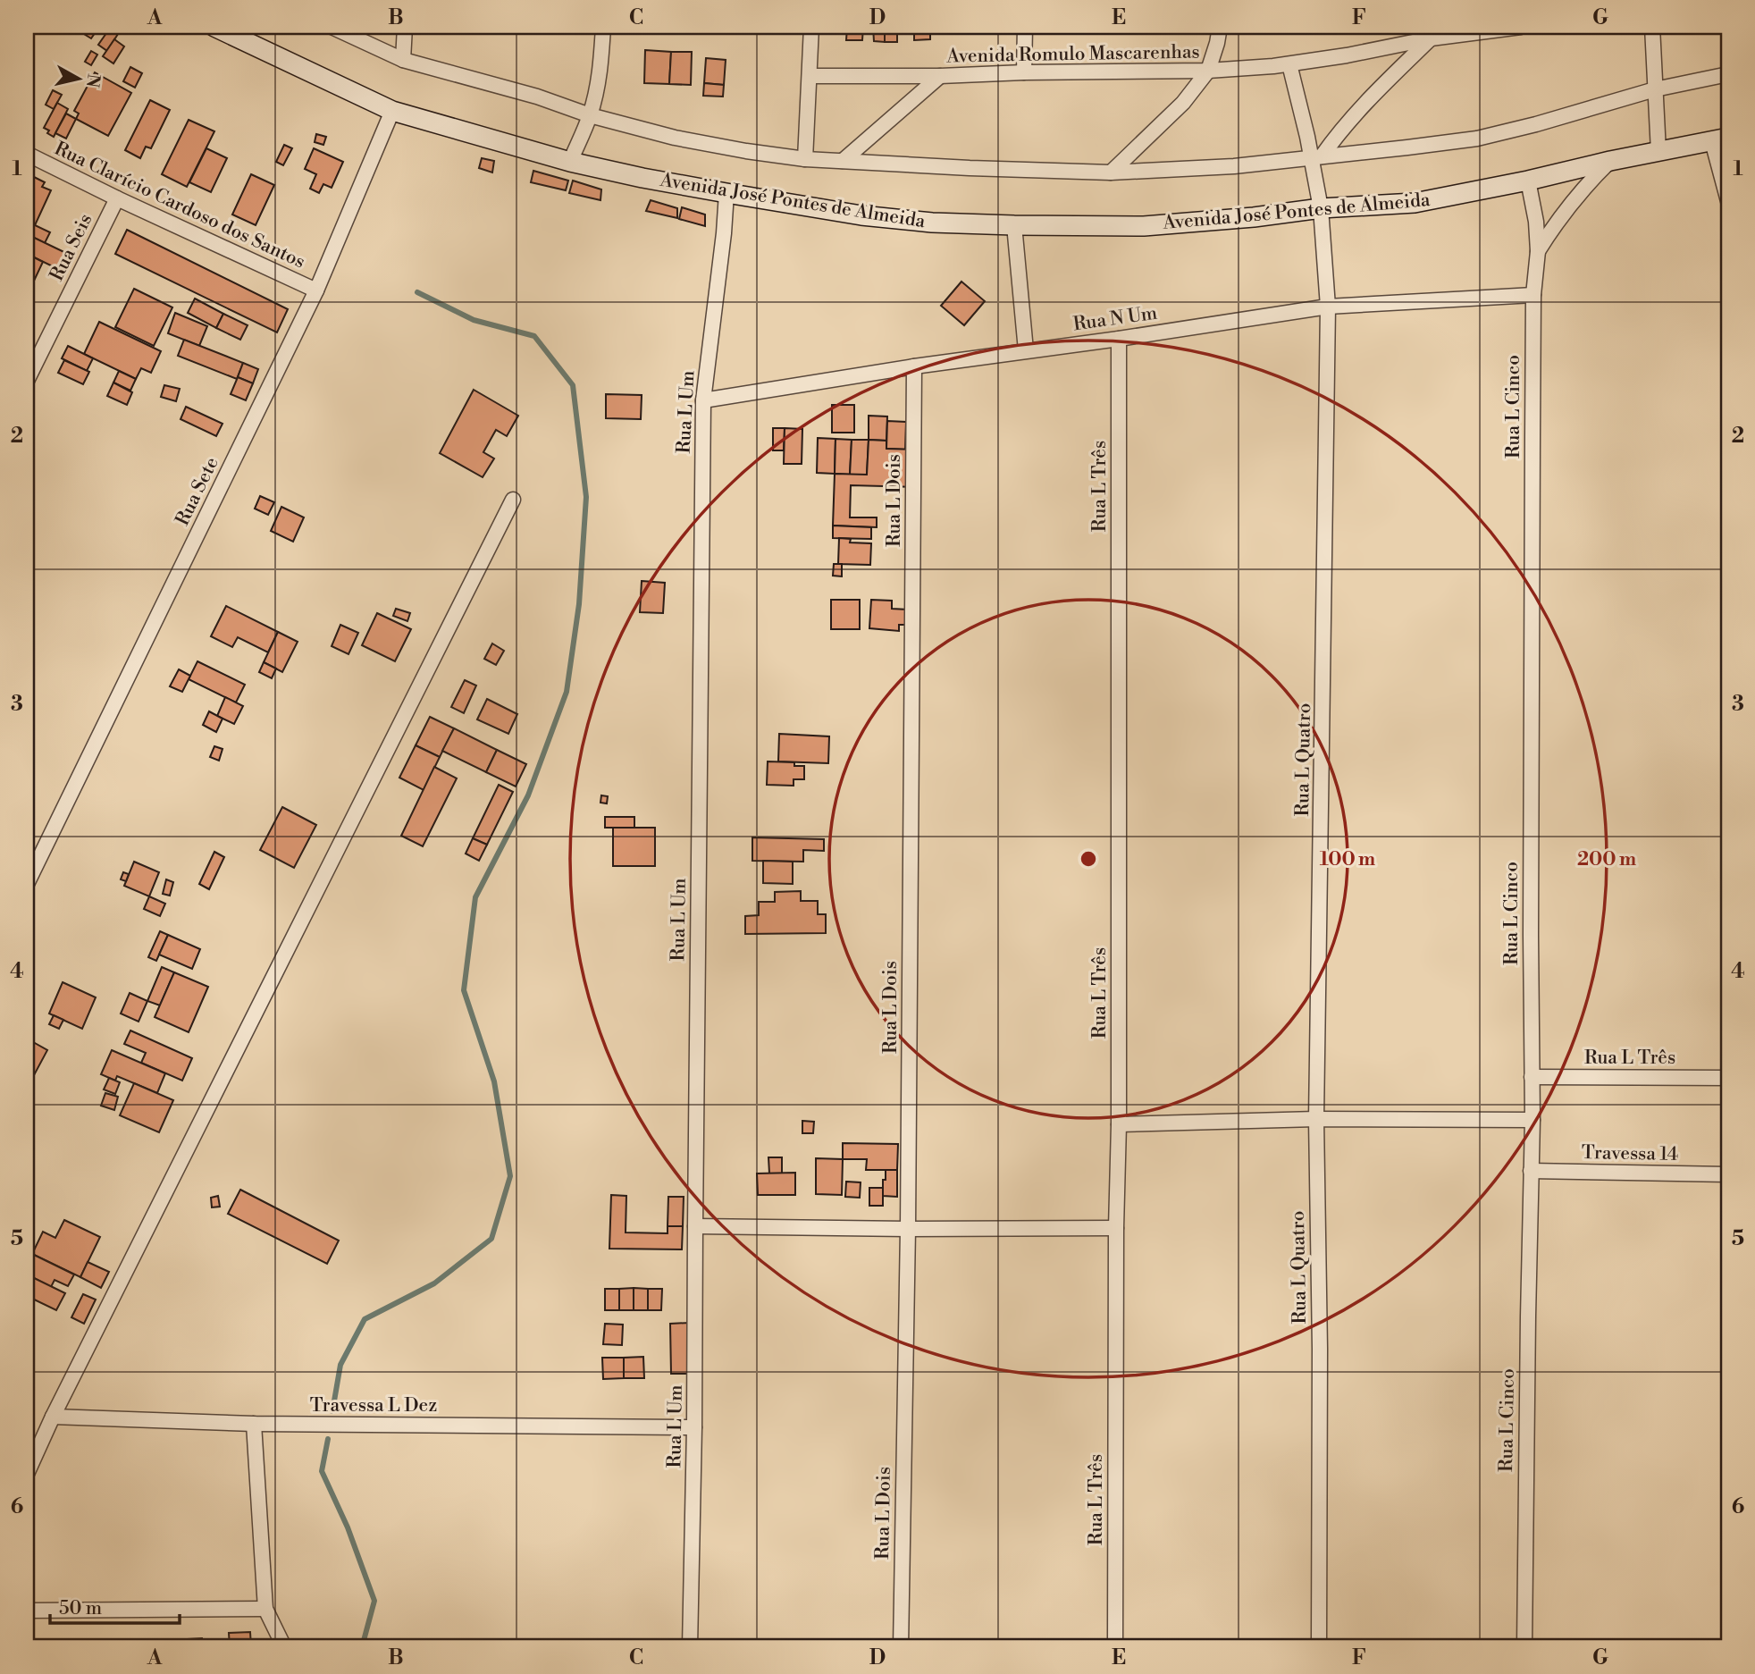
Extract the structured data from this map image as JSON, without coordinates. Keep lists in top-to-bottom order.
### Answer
{
  "streets": {
    "street": [
      "Avenida Romulo Mascarenhas",
      "Avenida José Pontes de Almeida",
      "Rua Clarício Cardoso dos Santos",
      "Rua Seis",
      "Rua N Um",
      "Rua L Cinco",
      "Rua L Um",
      "Rua L Três",
      "Rua Sete",
      "Rua L Dois",
      "Rua L Quatro",
      "Travessa 14",
      "Travessa L Dez"
    ]
  },
  "crossings": [
    ["Avenida Romulo Mascarenhas", "Rua L Quatro"],
    ["Avenida José Pontes de Almeida", "Rua L Cinco"],
    ["Avenida José Pontes de Almeida", "Rua L Um"],
    ["Avenida José Pontes de Almeida", "Rua Sete"],
    ["Avenida José Pontes de Almeida", "Rua L Quatro"],
    ["Rua Clarício Cardoso dos Santos", "Rua Seis"],
    ["Rua Clarício Cardoso dos Santos", "Rua Sete"],
    ["Rua N Um", "Rua L Cinco"],
    ["Rua N Um", "Rua L Um"],
    ["Rua N Um", "Rua L Três"],
    ["Rua N Um", "Rua L Dois"],
    ["Rua N Um", "Rua L Quatro"],
    ["Rua L Cinco", "Rua L Três"],
    ["Rua L Cinco", "Travessa 14"],
    ["Rua L Um", "Travessa L Dez"]
  ],
  "scale_bar": "50 m",
  "north": "right",
  "grid": {
    "columns": [
      "A",
      "B",
      "C",
      "D",
      "E",
      "F",
      "G"
    ],
    "rows": [
      "1",
      "2",
      "3",
      "4",
      "5",
      "6"
    ]
  },
  "rings": ["100 m", "200 m"]
}
